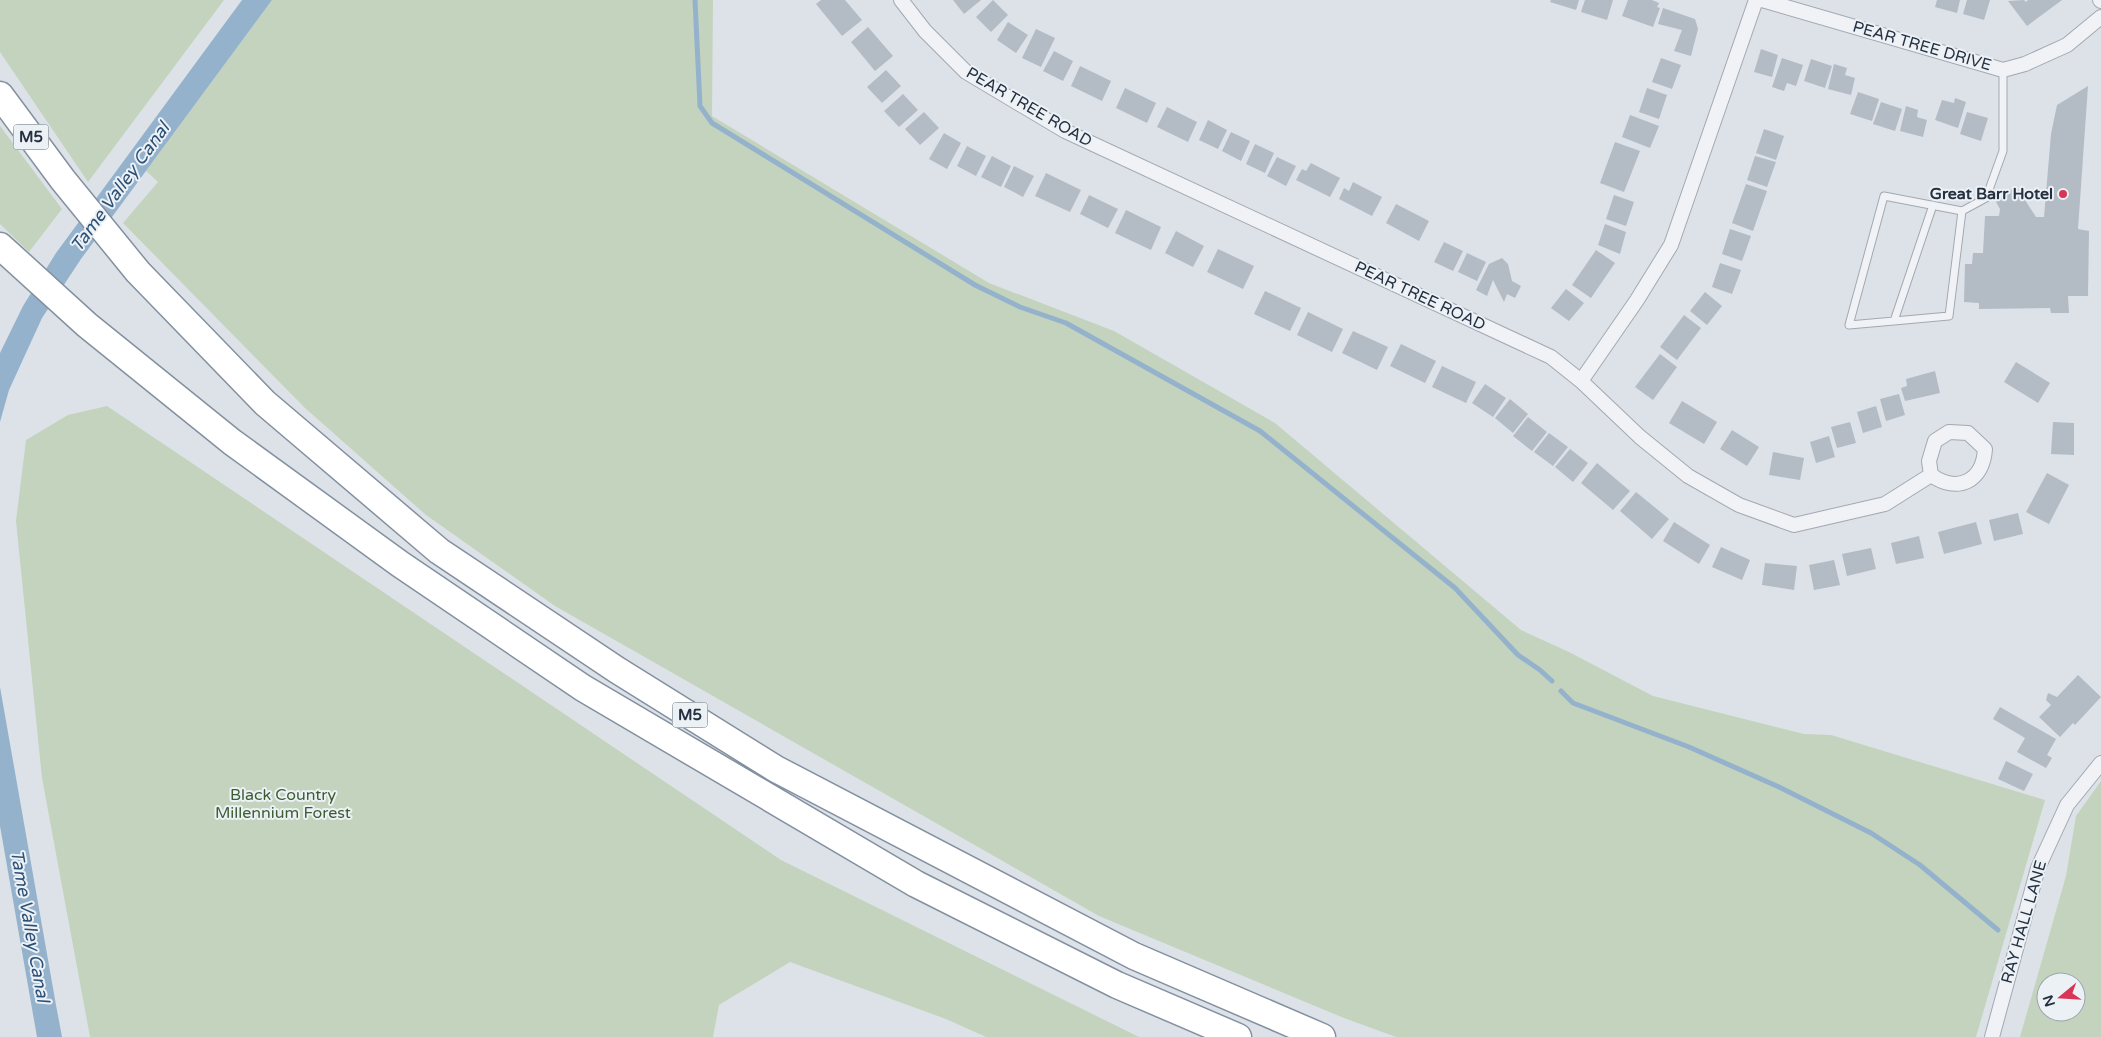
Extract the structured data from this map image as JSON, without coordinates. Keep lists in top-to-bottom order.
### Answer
{
  "streets": {
    "highway": ["M5"],
    "street": ["PEAR TREE DRIVE", "PEAR TREE ROAD", "RAY HALL LANE"]
  },
  "water": ["Tame Valley Canal"],
  "parks": ["Black Country Millennium Forest"],
  "places": ["Great Barr Hotel"],
  "north": "left"
}
